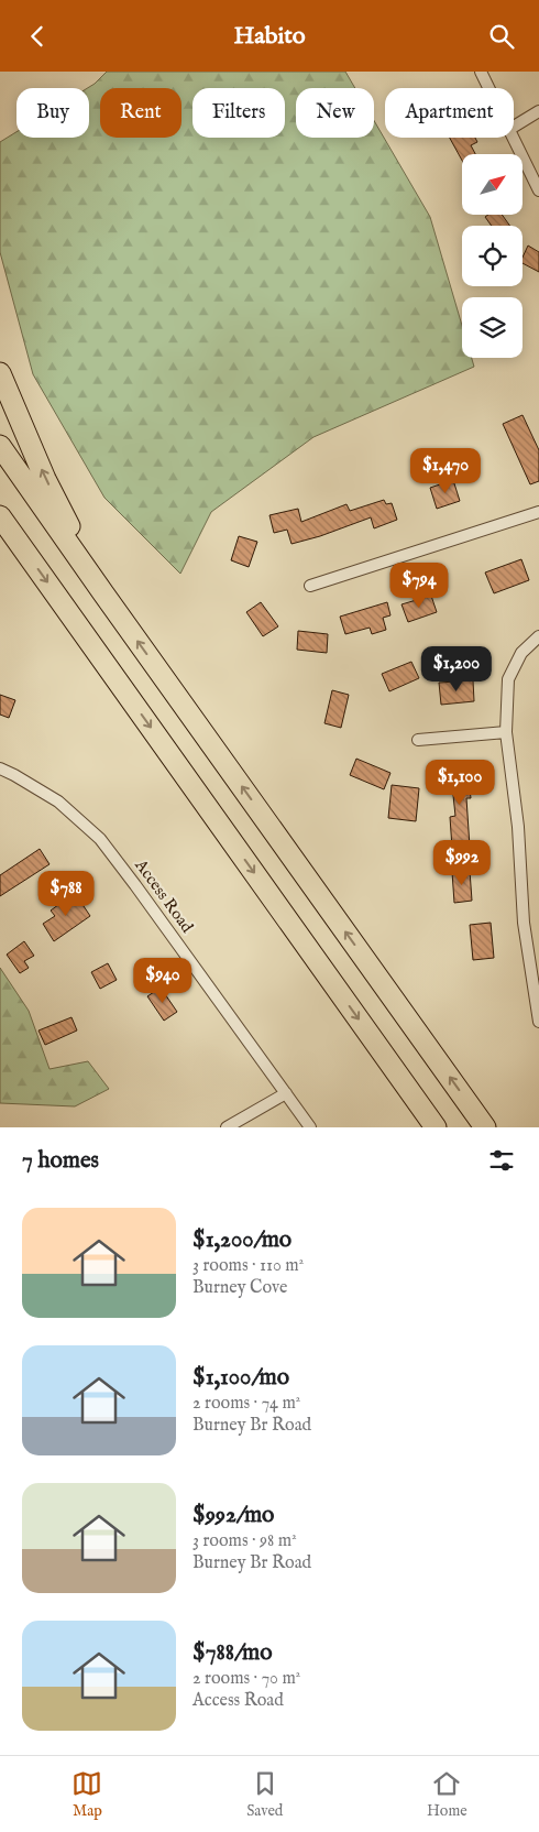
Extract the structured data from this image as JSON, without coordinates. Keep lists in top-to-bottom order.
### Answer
{
  "streets": {
    "street": ["Access Road"]
  },
  "north": "top right",
  "page": {
    "header": "Habito",
    "chip": [
      "Buy",
      "Rent",
      "Filters",
      "New",
      "Apartment"
    ],
    "price": [
      "$1,470",
      "$794",
      "$1,200",
      "$1,100",
      "$992",
      "$788",
      "$940"
    ],
    "heading": "7 homes",
    "list": [
      {
        "name": "$1,200/mo",
        "note": "3 rooms · 110 m² · Burney Cove"
      },
      {
        "name": "$1,100/mo",
        "note": "2 rooms · 74 m² · Burney Br Road"
      },
      {
        "name": "$992/mo",
        "note": "3 rooms · 98 m² · Burney Br Road"
      },
      {
        "name": "$788/mo",
        "note": "2 rooms · 70 m² · Access Road"
      }
    ],
    "tabs": ["Map", "Saved", "Home"]
  }
}
